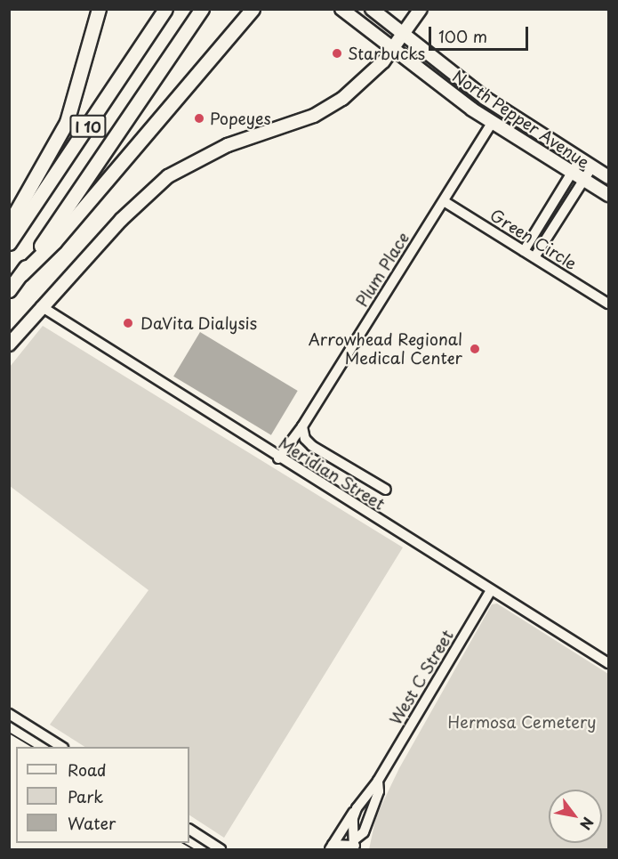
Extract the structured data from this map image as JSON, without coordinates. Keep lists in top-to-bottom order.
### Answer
{
  "streets": {
    "highway": ["I 10"],
    "main road": ["North Pepper Avenue"],
    "street": [
      "Green Circle",
      "Plum Place",
      "Meridian Street",
      "West C Street"
    ]
  },
  "crossings": [
    ["North Pepper Avenue", "Plum Place"],
    ["Green Circle", "Plum Place"],
    ["Plum Place", "Meridian Street"],
    ["Meridian Street", "West C Street"]
  ],
  "parks": ["Hermosa Cemetery"],
  "places": [
    "Starbucks",
    "Popeyes",
    "DaVita Dialysis",
    "Arrowhead Regional Medical Center"
  ],
  "legend": ["Road", "Park", "Water"],
  "scale_bar": "100 m",
  "north": "bottom right"
}
